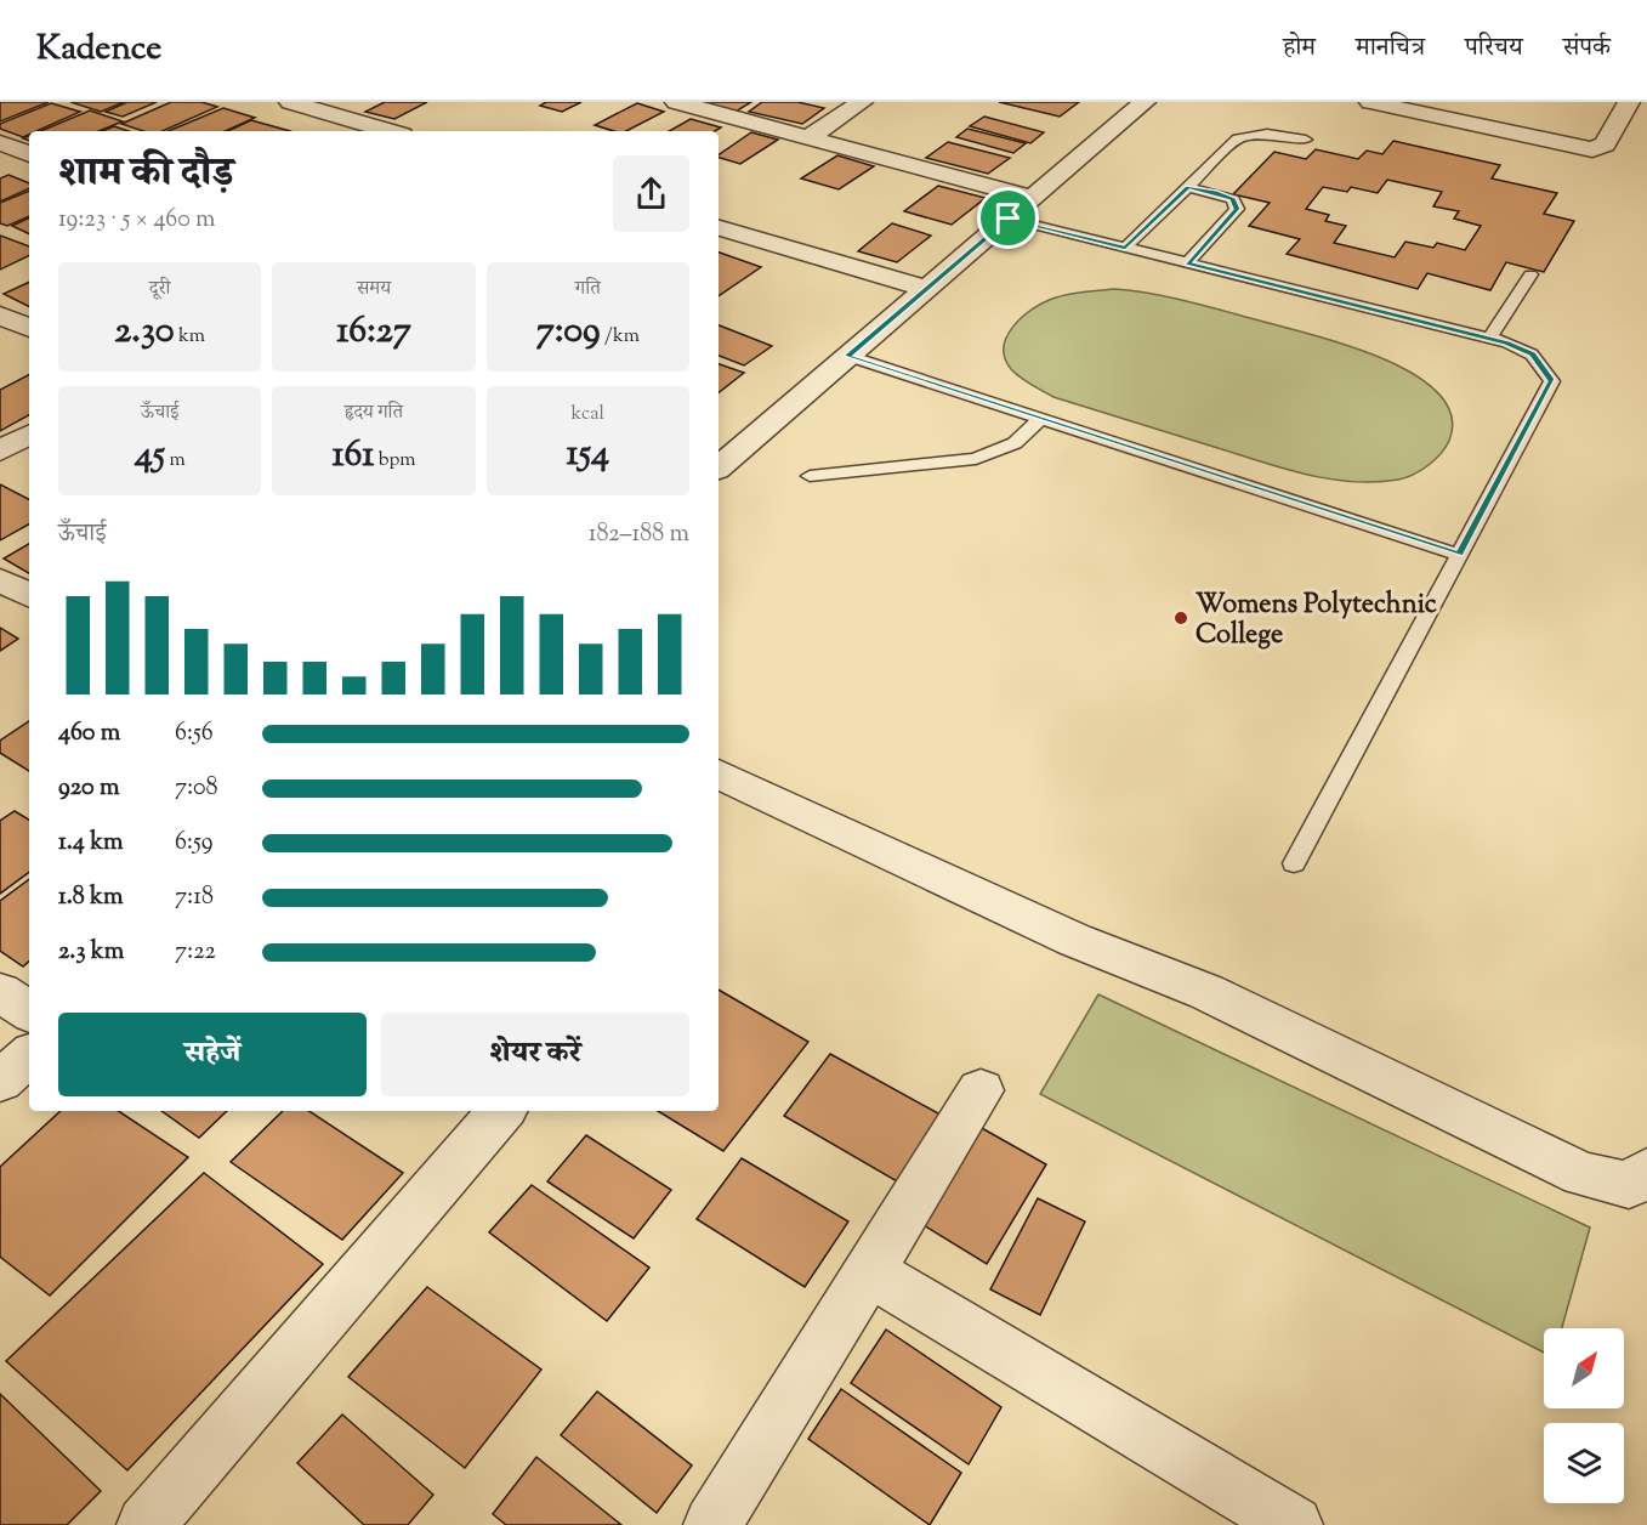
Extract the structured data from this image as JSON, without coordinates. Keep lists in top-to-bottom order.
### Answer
{
  "places": ["Womens Polytechnic College"],
  "north": "top right",
  "page": {
    "header": "Kadence",
    "nav": [
      "होम",
      "मानचित्र",
      "परिचय",
      "संपर्क"
    ],
    "heading": ["शाम की दौड़", "19:23 · 5 × 460 m"],
    "stats": [
      ["दूरी", "2.30 km"],
      ["समय", "16:27"],
      ["गति", "7:09 /km"],
      ["ऊँचाई", "45 m"],
      ["हृदय गति", "161 bpm"],
      ["kcal", "154"]
    ],
    "chart": ["ऊँचाई", "182–188 m"],
    "list": [
      {
        "name": "460 m",
        "note": "6:56"
      },
      {
        "name": "920 m",
        "note": "7:08"
      },
      {
        "name": "1.4 km",
        "note": "6:59"
      },
      {
        "name": "1.8 km",
        "note": "7:18"
      },
      {
        "name": "2.3 km",
        "note": "7:22"
      }
    ],
    "buttons": ["सहेजें", "शेयर करें"]
  }
}
